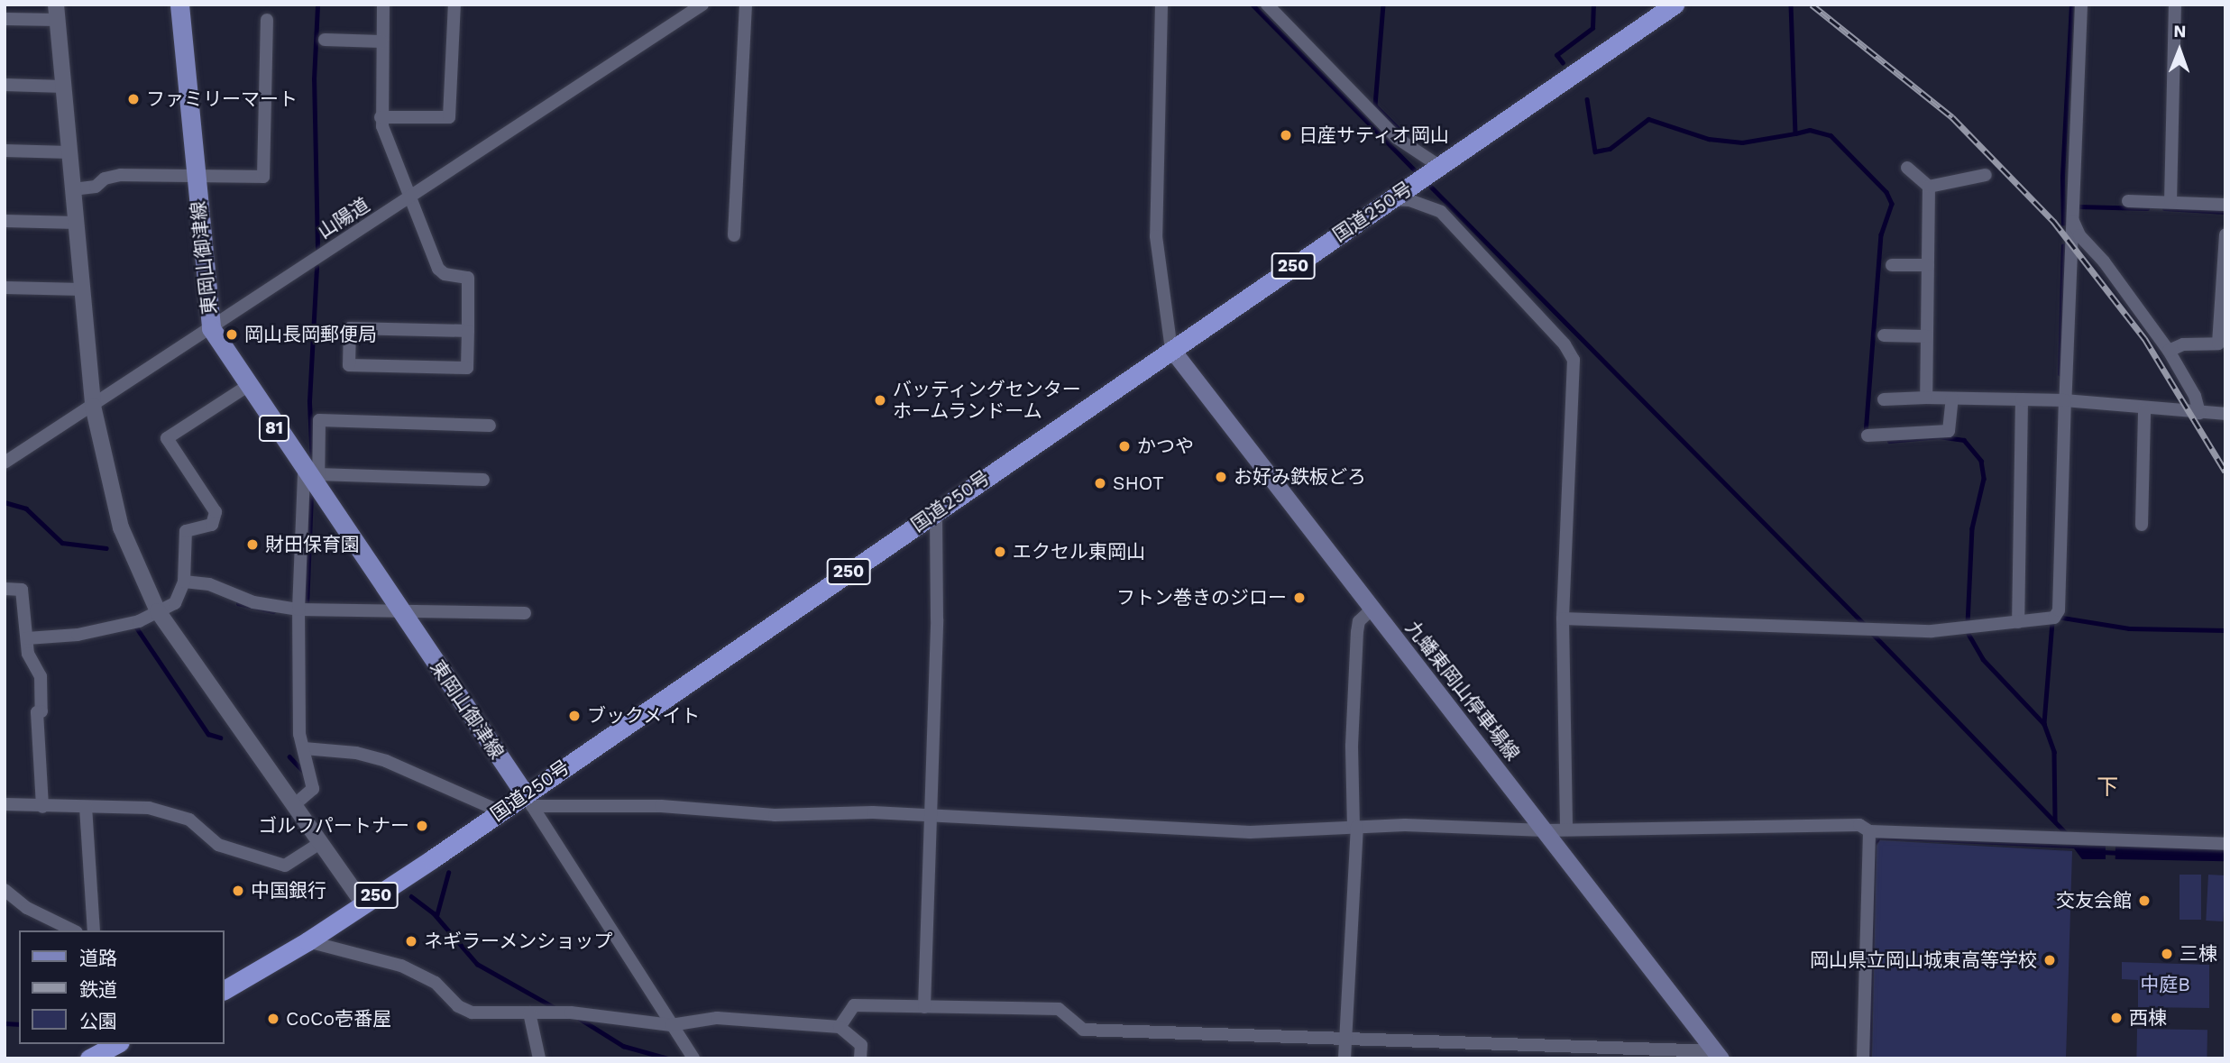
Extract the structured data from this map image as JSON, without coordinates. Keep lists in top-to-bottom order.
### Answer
{
  "streets": {
    "highway": ["国道250号", "250"],
    "main road": ["東岡山御津線", "81", "九蟠東岡山停車場線"],
    "street": ["山陽道"]
  },
  "crossings": [
    ["国道250号", "東岡山御津線"],
    ["国道250号", "九蟠東岡山停車場線"],
    ["山陽道", "東岡山御津線"]
  ],
  "districts": ["下"],
  "parks": ["中庭B"],
  "places": [
    "ファミリーマート",
    "日産サティオ岡山",
    "岡山長岡郵便局",
    "バッティングセンター ホームランドーム",
    "かつや",
    "お好み鉄板どろ",
    "SHOT",
    "財田保育園",
    "エクセル東岡山",
    "フトン巻きのジロー",
    "ブックメイト",
    "ゴルフパートナー",
    "中国銀行",
    "交友会館",
    "ネギラーメンショップ",
    "三棟",
    "岡山県立岡山城東高等学校",
    "西棟",
    "CoCo壱番屋"
  ],
  "legend": ["道路", "鉄道", "公園"],
  "north": "top"
}
